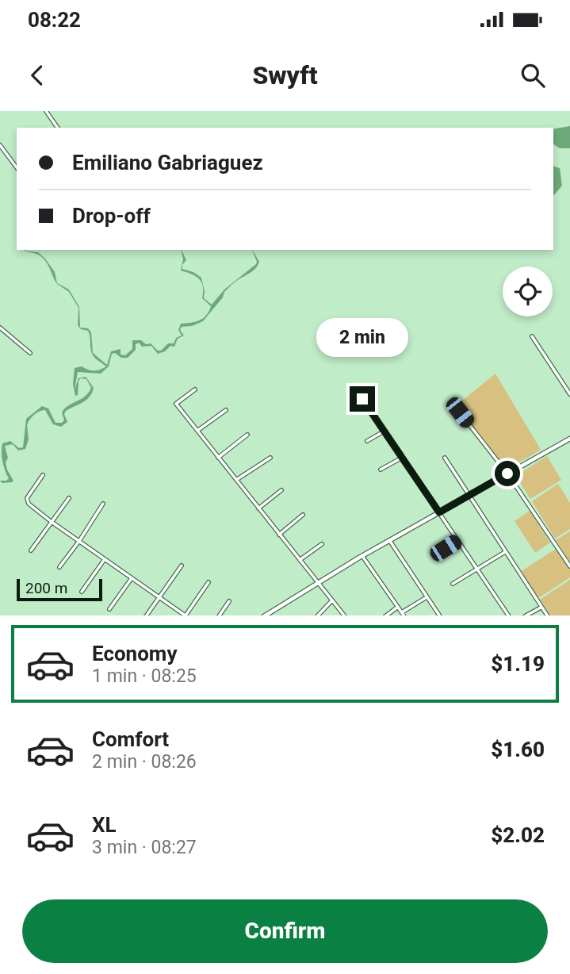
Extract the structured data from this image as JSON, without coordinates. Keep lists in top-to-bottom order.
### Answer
{
  "scale_bar": "200 m",
  "page": {
    "status": "08:22",
    "header": "Swyft",
    "banner": ["Emiliano Gabriaguez", "Drop-off"],
    "bubble": "2 min",
    "scale": "200 m",
    "list": [
      {
        "name": "Economy",
        "note": "1 min · 08:25",
        "value": "$1.19"
      },
      {
        "name": "Comfort",
        "note": "2 min · 08:26",
        "value": "$1.60"
      },
      {
        "name": "XL",
        "note": "3 min · 08:27",
        "value": "$2.02"
      }
    ],
    "buttons": "Confirm"
  }
}
